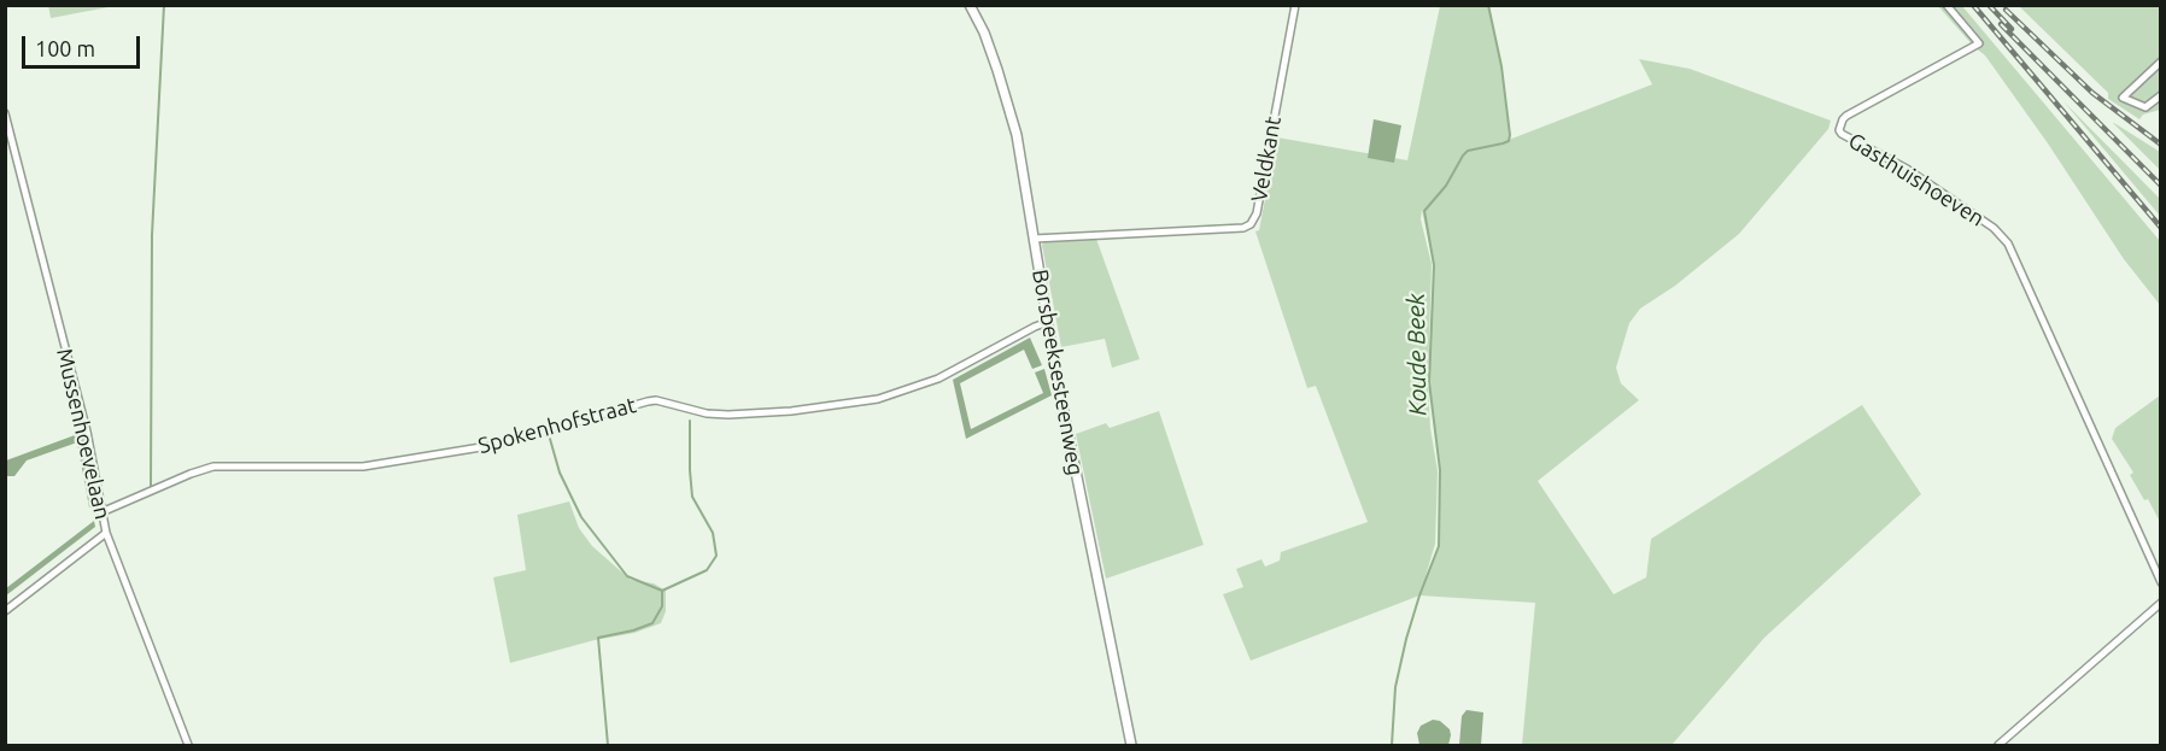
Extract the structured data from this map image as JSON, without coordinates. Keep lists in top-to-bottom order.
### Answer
{
  "streets": {
    "street": [
      "Veldkant",
      "Gasthuishoeven",
      "Borsbeeksesteenweg",
      "Spokenhofstraat",
      "Mussenhoevelaan"
    ]
  },
  "crossings": [
    ["Veldkant", "Borsbeeksesteenweg"],
    ["Borsbeeksesteenweg", "Spokenhofstraat"],
    ["Spokenhofstraat", "Mussenhoevelaan"]
  ],
  "water": ["Koude Beek"],
  "scale_bar": "100 m"
}
